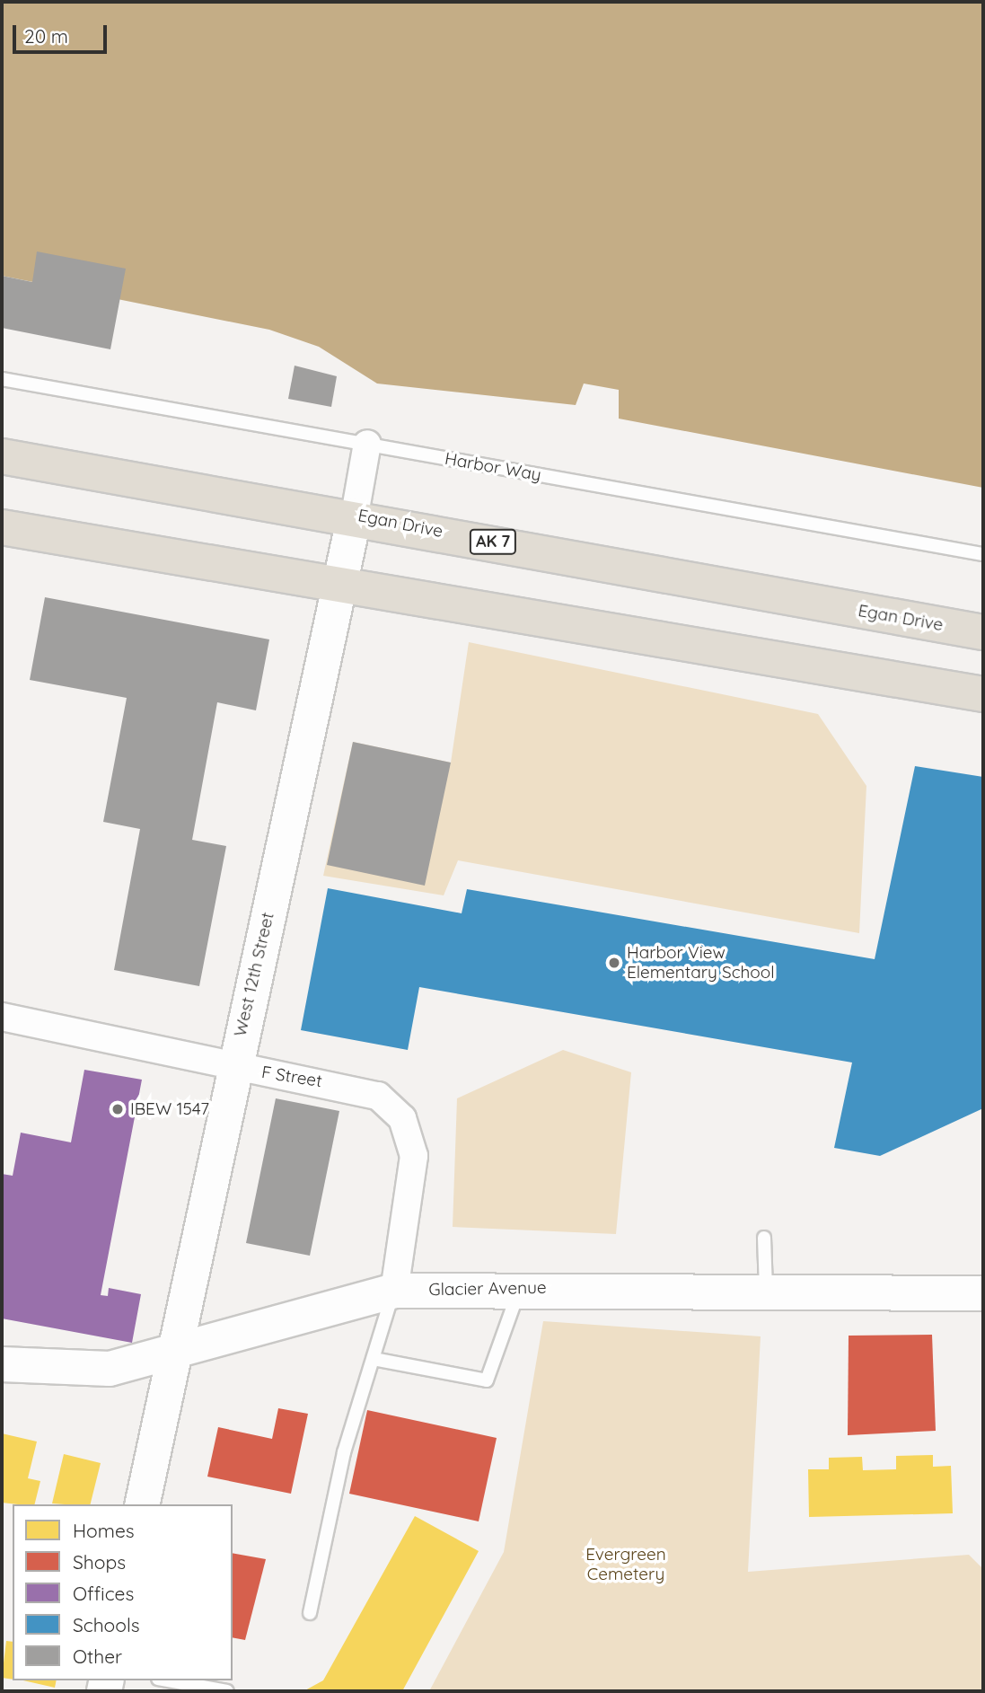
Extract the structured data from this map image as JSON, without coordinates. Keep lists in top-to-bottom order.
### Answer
{
  "streets": {
    "highway": ["Egan Drive", "AK 7"],
    "main road": ["West 12th Street", "Glacier Avenue"],
    "street": ["F Street"],
    "lane": ["Harbor Way"]
  },
  "crossings": [
    ["Harbor Way", "West 12th Street"],
    ["Egan Drive", "West 12th Street"],
    ["West 12th Street", "F Street"],
    ["West 12th Street", "Glacier Avenue"],
    ["F Street", "Glacier Avenue"]
  ],
  "parks": ["Evergreen Cemetery"],
  "places": ["Harbor View Elementary School", "IBEW 1547"],
  "legend": [
    "Homes",
    "Shops",
    "Offices",
    "Schools",
    "Other"
  ],
  "scale_bar": "20 m"
}
